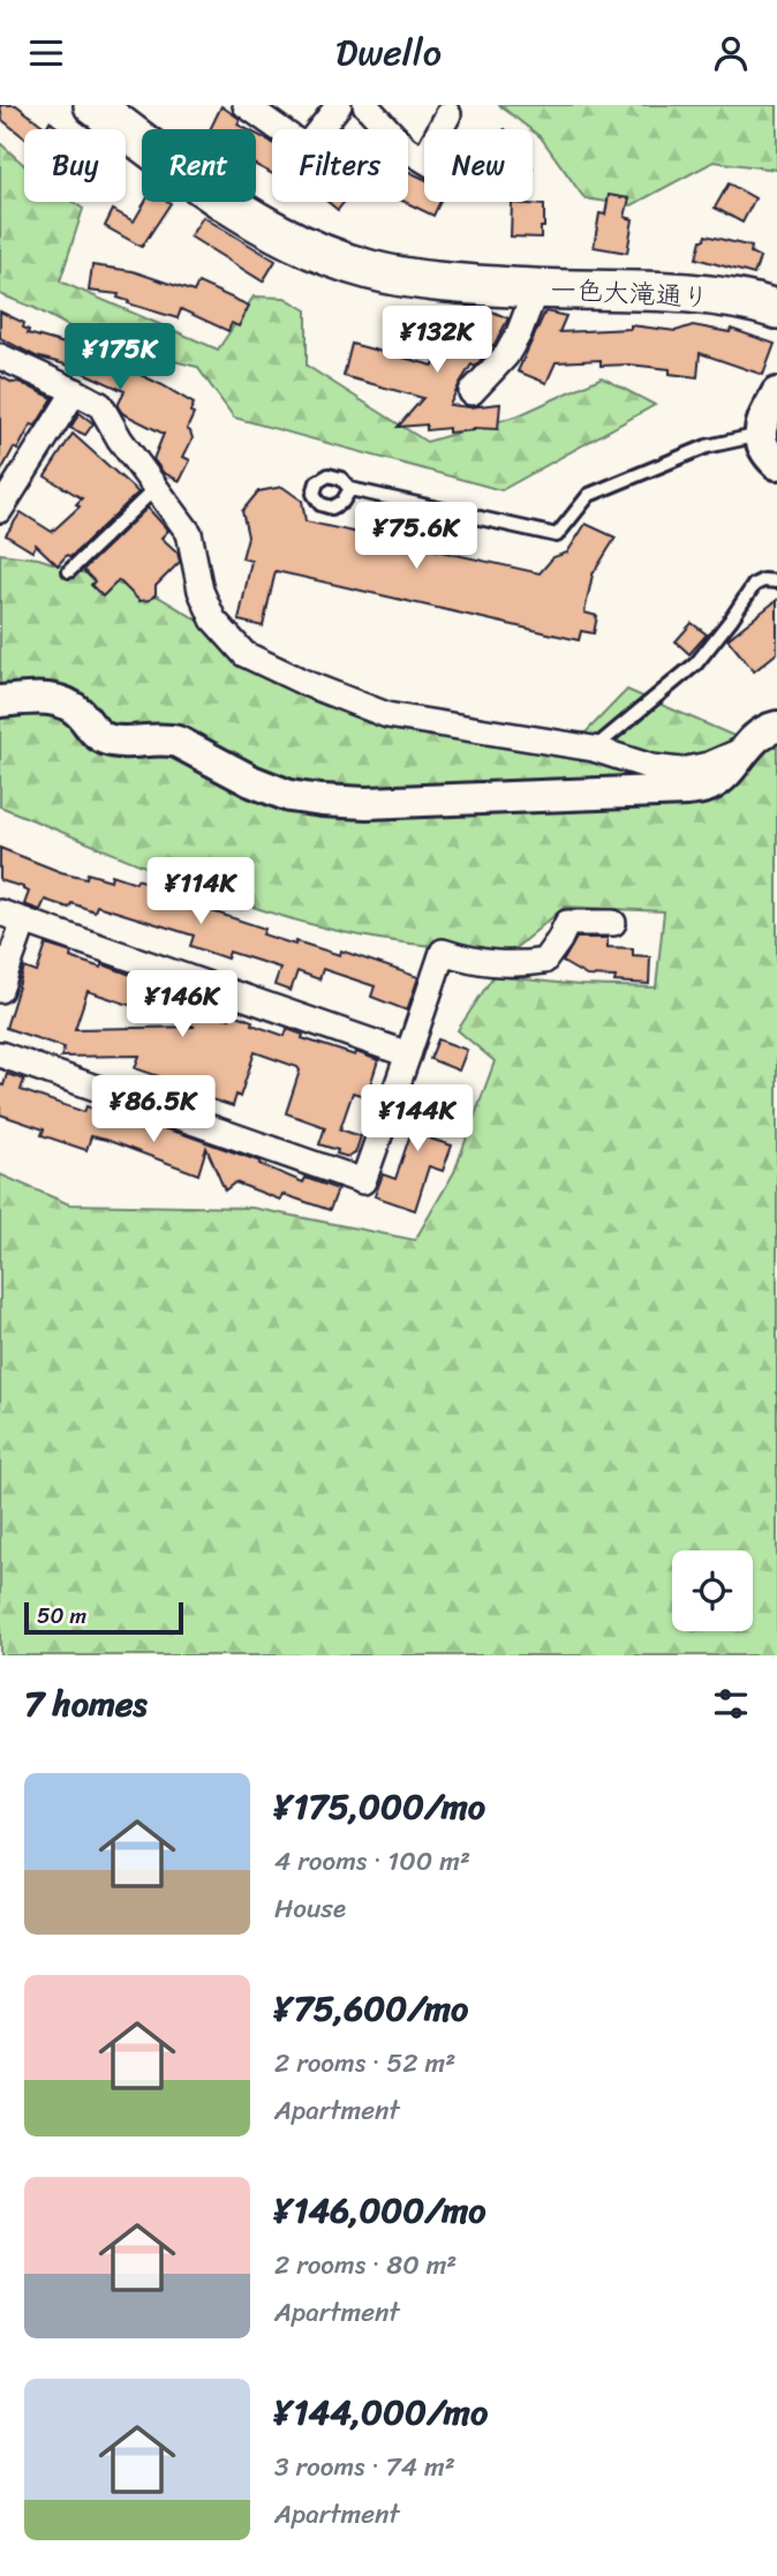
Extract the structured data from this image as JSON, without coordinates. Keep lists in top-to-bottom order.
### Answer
{
  "streets": {
    "main road": ["一色大滝通り"]
  },
  "scale_bar": "50 m",
  "page": {
    "header": "Dwello",
    "chip": [
      "Buy",
      "Rent",
      "Filters",
      "New"
    ],
    "price": [
      "¥132K",
      "¥175K",
      "¥75.6K",
      "¥114K",
      "¥146K",
      "¥86.5K",
      "¥144K"
    ],
    "scale": "50 m",
    "heading": "7 homes",
    "list": [
      {
        "name": "¥175,000/mo",
        "note": "4 rooms · 100 m² · House"
      },
      {
        "name": "¥75,600/mo",
        "note": "2 rooms · 52 m² · Apartment"
      },
      {
        "name": "¥146,000/mo",
        "note": "2 rooms · 80 m² · Apartment"
      },
      {
        "name": "¥144,000/mo",
        "note": "3 rooms · 74 m² · Apartment"
      }
    ]
  }
}
